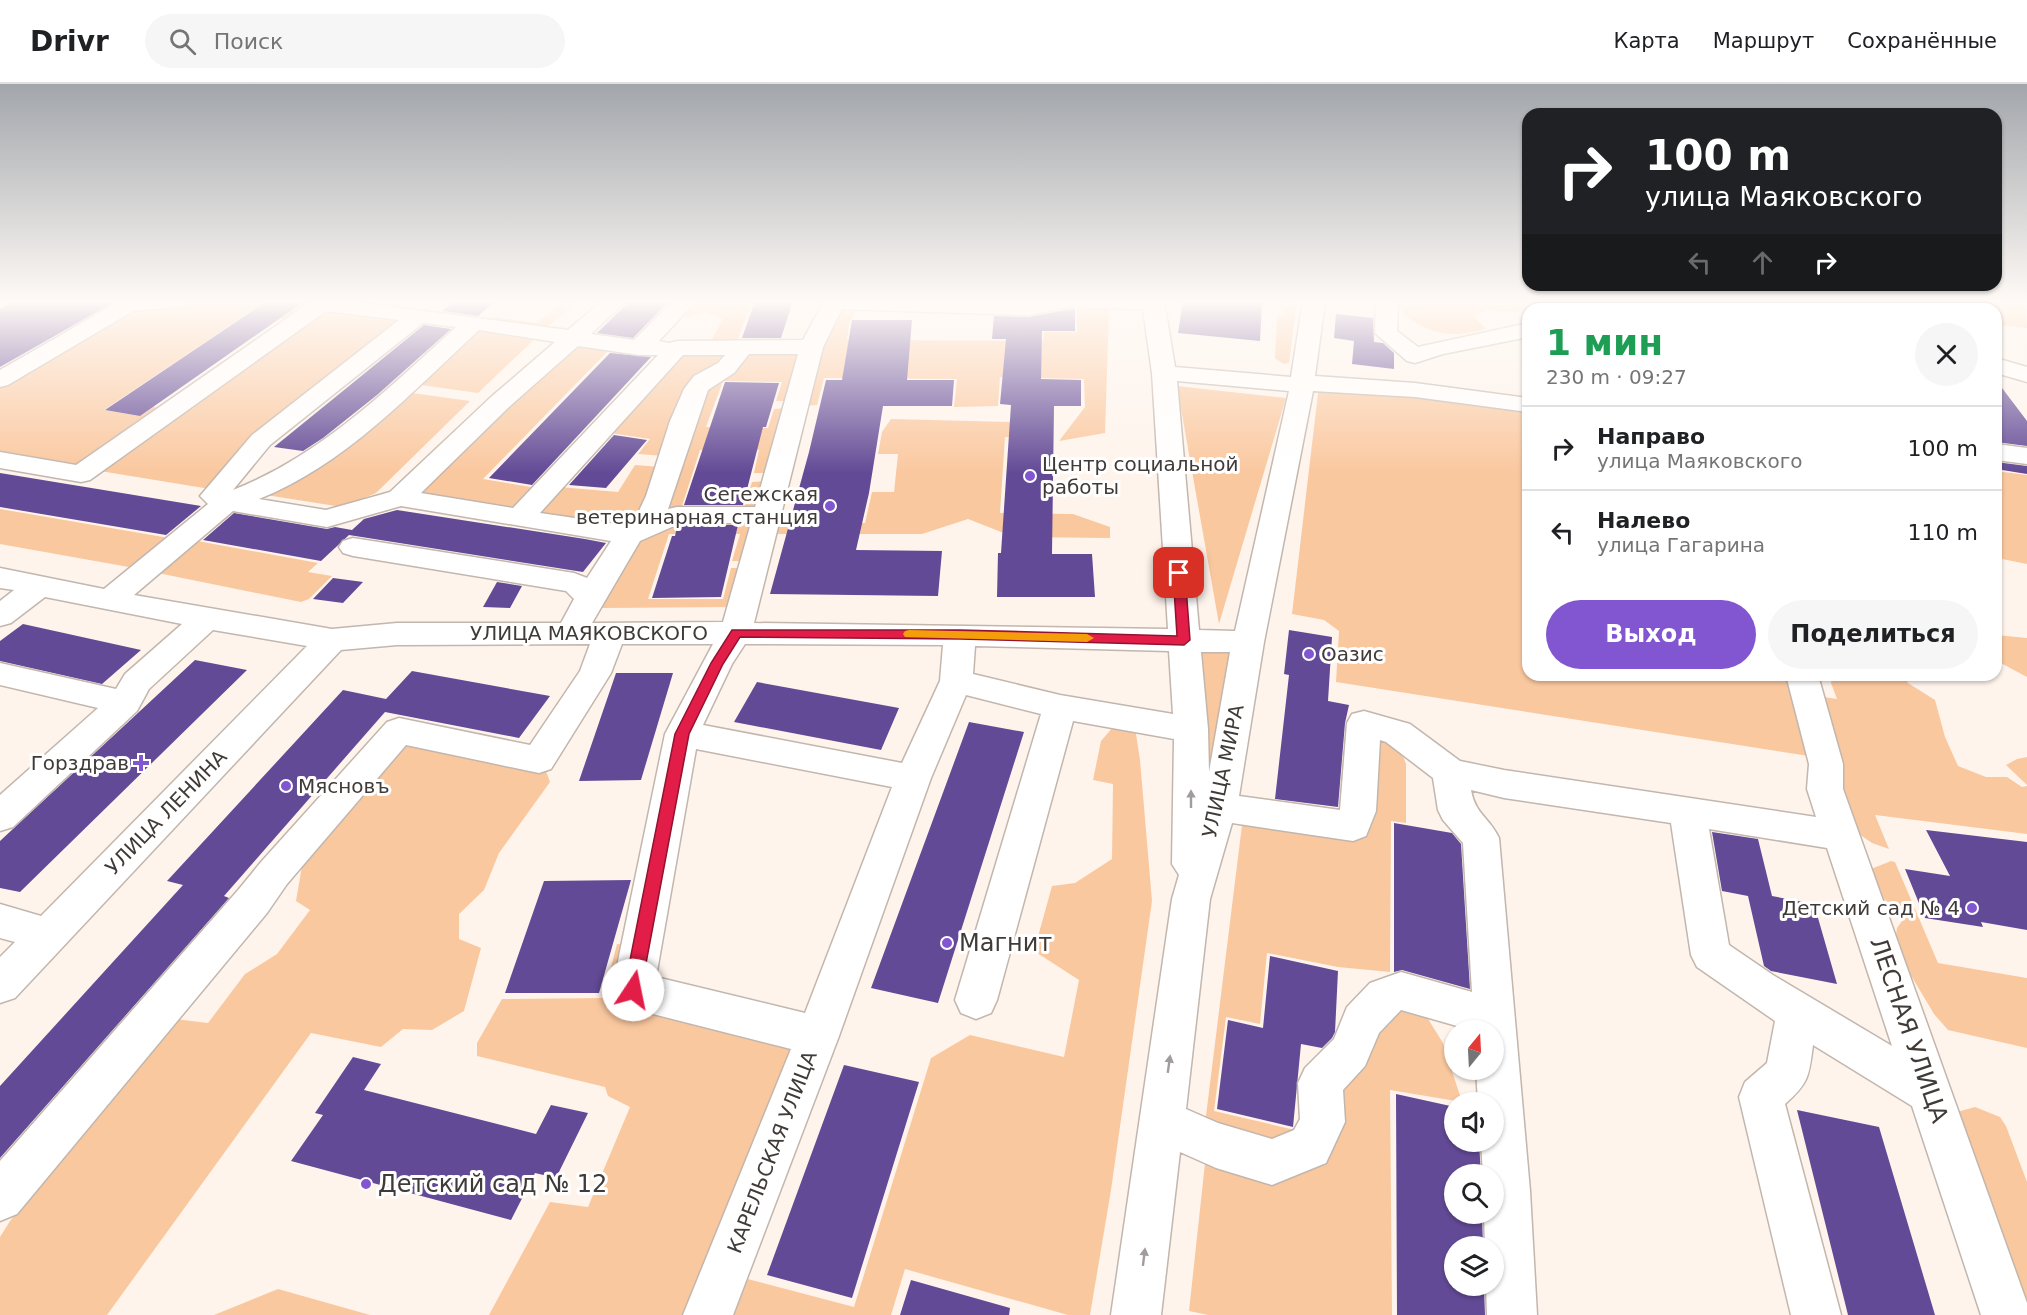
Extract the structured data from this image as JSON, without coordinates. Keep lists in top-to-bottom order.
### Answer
{
  "streets": {
    "street": [
      "УЛИЦА МАЯКОВСКОГО",
      "УЛИЦА МИРА",
      "УЛИЦА ЛЕНИНА",
      "ЛЕСНАЯ УЛИЦА",
      "КАРЕЛЬСКАЯ УЛИЦА"
    ]
  },
  "crossings": [
    ["УЛИЦА МАЯКОВСКОГО", "УЛИЦА МИРА"],
    ["УЛИЦА МАЯКОВСКОГО", "УЛИЦА ЛЕНИНА"],
    ["УЛИЦА МАЯКОВСКОГО", "КАРЕЛЬСКАЯ УЛИЦА"]
  ],
  "places": {
    "other": [
      "Центр социальной работы",
      "Сегежская ветеринарная станция",
      "Оазис",
      "Мясновъ",
      "Детский сад № 4",
      "Магнит",
      "Детский сад № 12"
    ],
    "health": ["Горздрав"]
  },
  "north": "top",
  "page": {
    "header": "Drivr",
    "search": "Поиск",
    "nav": ["Карта", "Маршрут", "Сохранённые"],
    "turn": ["100 m", "улица Маяковского"],
    "heading": ["1 мин", "230 m · 09:27"],
    "list": [
      {
        "name": "Направо",
        "note": "улица Маяковского",
        "value": "100 m"
      },
      {
        "name": "Налево",
        "note": "улица Гагарина",
        "value": "110 m"
      }
    ],
    "buttons": ["Выход", "Поделиться"]
  }
}
